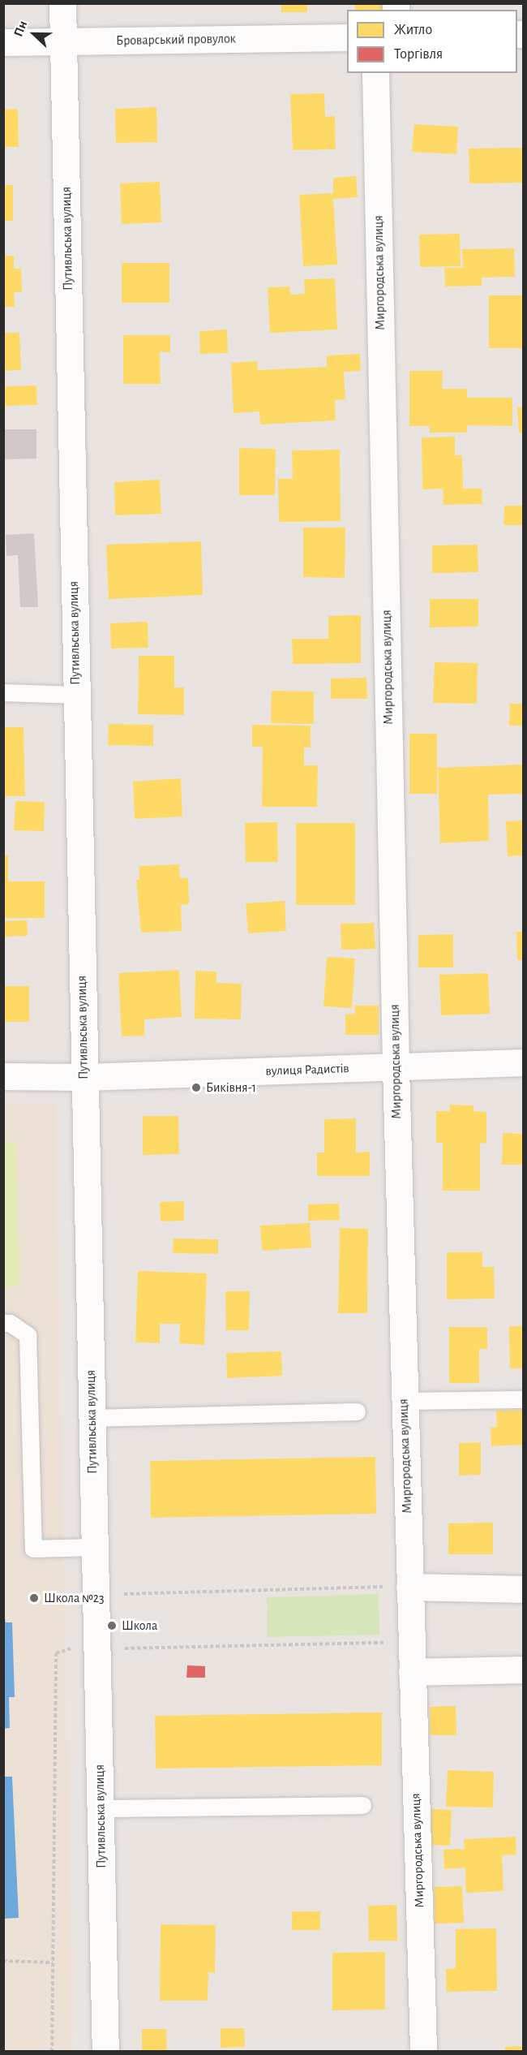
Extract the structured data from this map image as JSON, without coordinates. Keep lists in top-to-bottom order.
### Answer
{
  "streets": {
    "street": [
      "Броварський провулок",
      "Путивльська вулиця",
      "Миргородська вулиця",
      "вулиця Радистів"
    ]
  },
  "crossings": [
    ["Броварський провулок", "Путивльська вулиця"],
    ["Путивльська вулиця", "вулиця Радистів"],
    ["Миргородська вулиця", "вулиця Радистів"]
  ],
  "places": ["Бикiвня-1", "Школа №23", "Школа"],
  "legend": ["Житло", "Торгівля"],
  "north": "left"
}
